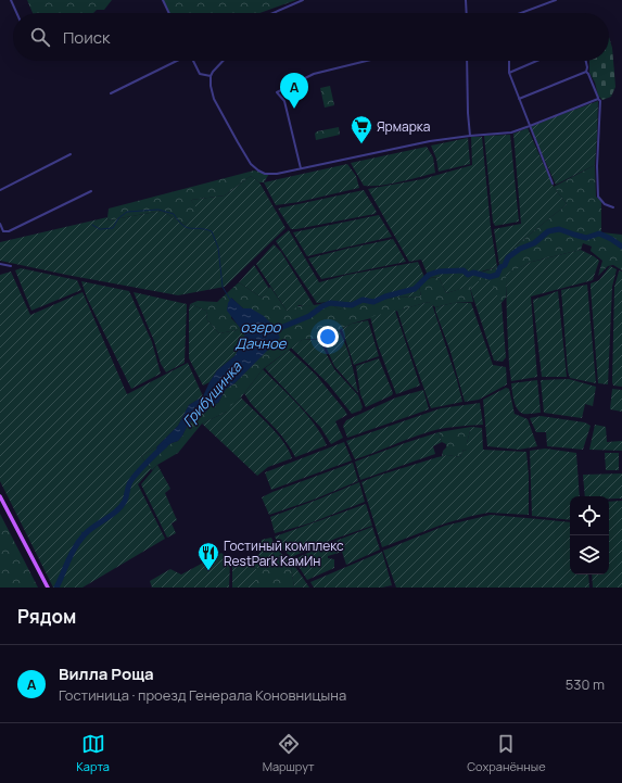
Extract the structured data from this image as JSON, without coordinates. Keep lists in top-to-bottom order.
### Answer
{
  "water": ["озеро Дачное", "Грибущинка"],
  "places": {
    "supermarket": ["Ярмарка"],
    "restaurant": ["Гостиный комплекс RestPark КамИн"]
  },
  "page": {
    "search": "Поиск",
    "pins": "A",
    "heading": "Рядом",
    "list": [
      {
        "mark": "A",
        "name": "Вилла Роща",
        "note": "Гостиница · проезд Генерала Коновницына",
        "value": "530 m"
      }
    ],
    "nav": ["Карта", "Маршрут", "Сохранённые"]
  }
}
